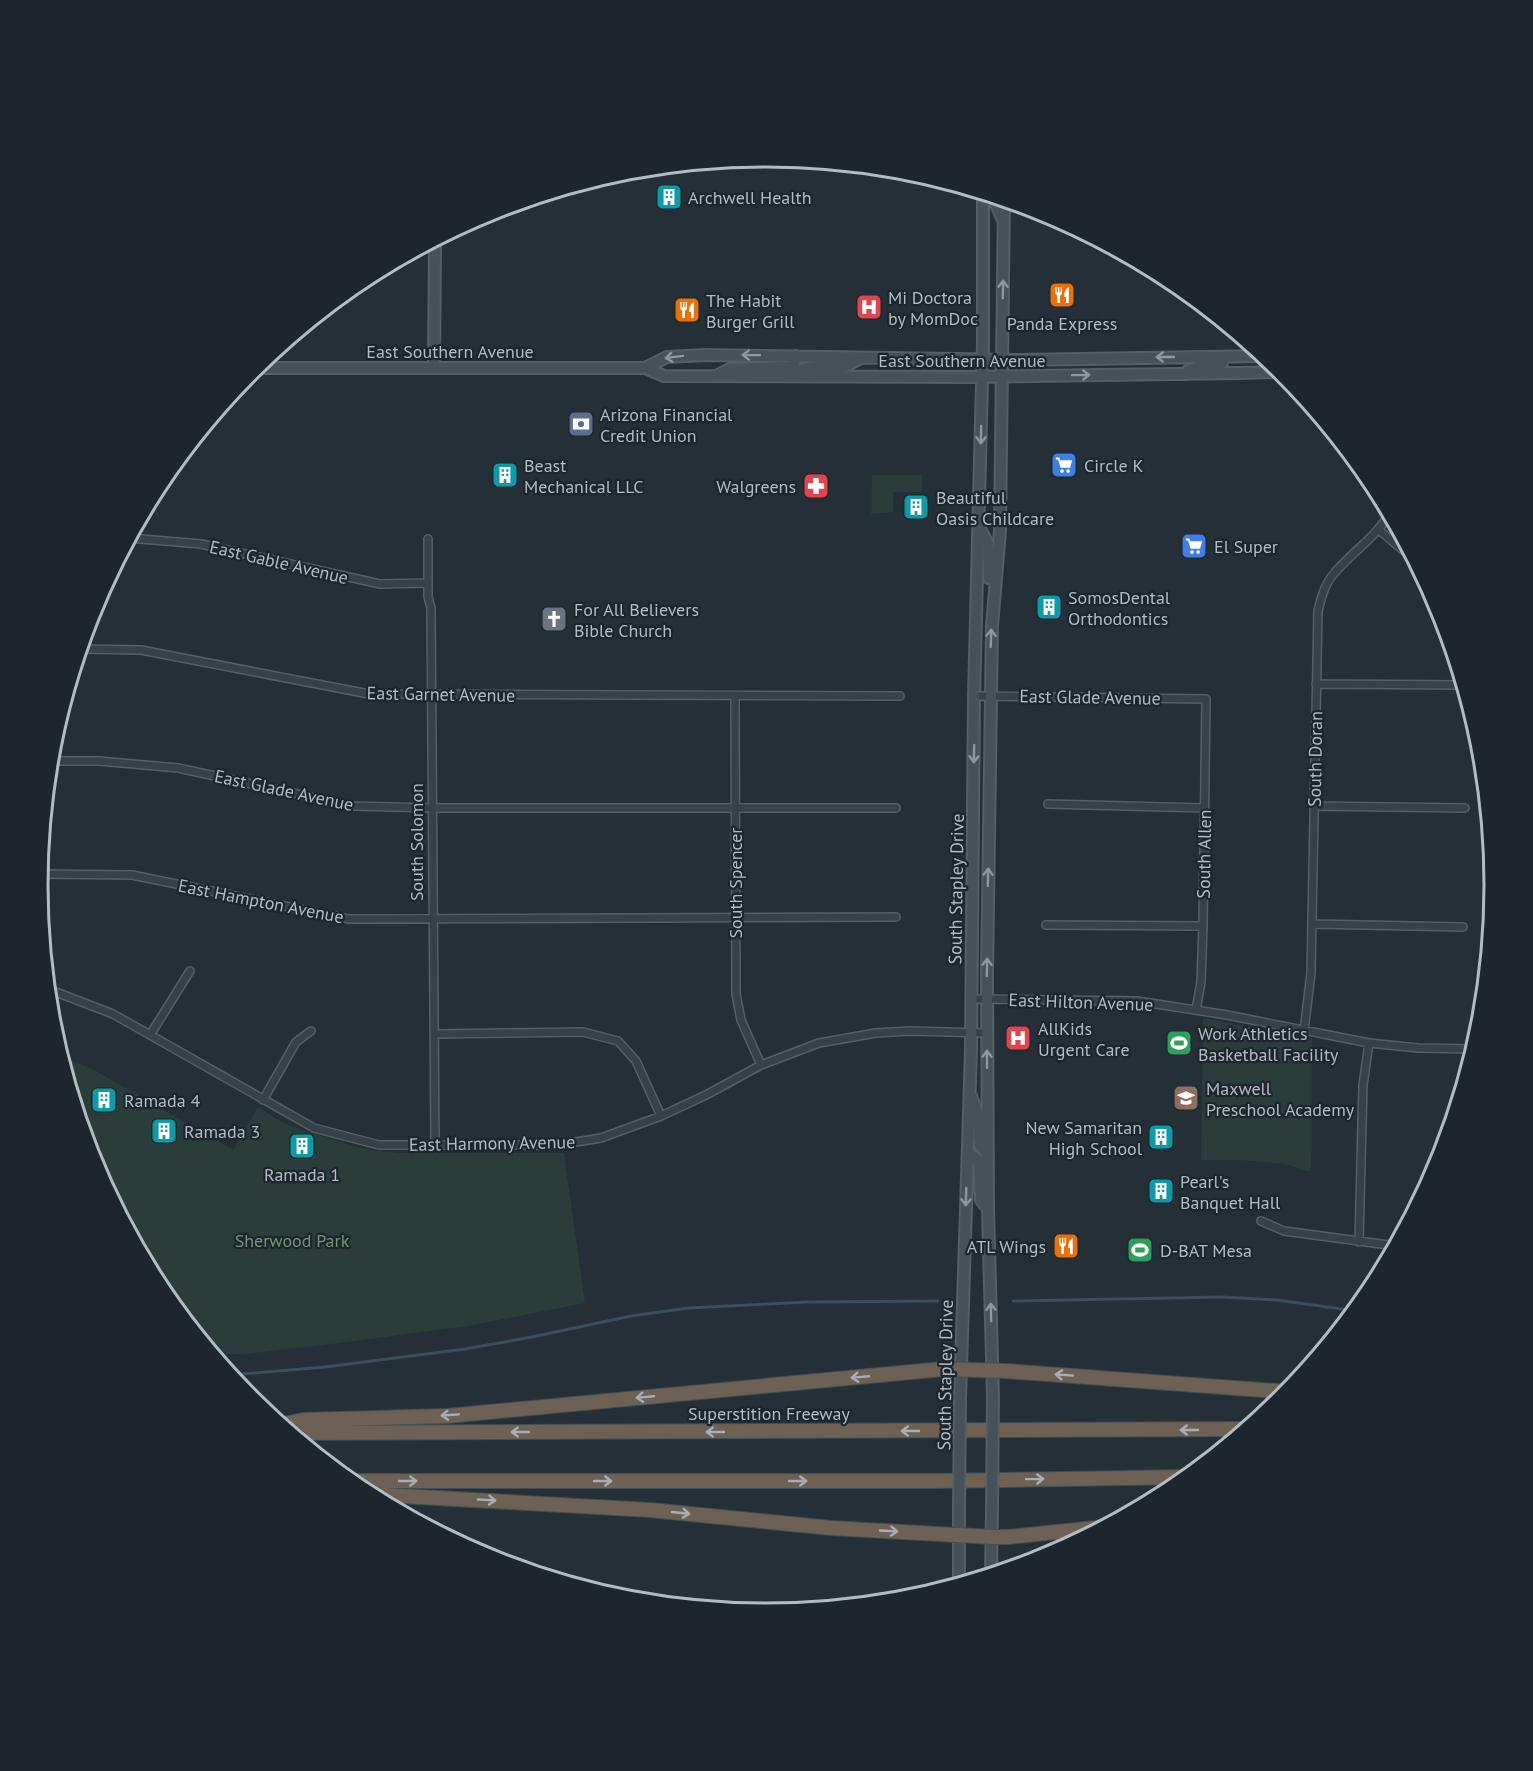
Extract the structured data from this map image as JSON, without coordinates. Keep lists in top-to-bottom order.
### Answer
{
  "streets": {
    "highway": ["Superstition Freeway"],
    "main road": ["East Southern Avenue", "South Stapley Drive"],
    "street": [
      "East Gable Avenue",
      "East Garnet Avenue",
      "East Glade Avenue",
      "South Doran",
      "South Solomon",
      "South Allen",
      "South Spencer",
      "East Hampton Avenue",
      "East Hilton Avenue",
      "East Harmony Avenue"
    ]
  },
  "crossings": [
    ["East Southern Avenue", "South Stapley Drive"],
    ["East Gable Avenue", "South Solomon"],
    ["East Garnet Avenue", "South Solomon"],
    ["East Garnet Avenue", "South Spencer"],
    ["East Glade Avenue", "South Solomon"],
    ["East Glade Avenue", "South Allen"],
    ["East Glade Avenue", "South Spencer"],
    ["East Glade Avenue", "South Stapley Drive"],
    ["South Doran", "East Hilton Avenue"],
    ["South Solomon", "East Hampton Avenue"],
    ["South Solomon", "East Harmony Avenue"],
    ["South Allen", "East Hilton Avenue"],
    ["South Spencer", "East Hampton Avenue"],
    ["South Spencer", "East Harmony Avenue"],
    ["South Stapley Drive", "East Hilton Avenue"],
    ["South Stapley Drive", "East Harmony Avenue"]
  ],
  "parks": ["Sherwood Park"],
  "places": {
    "building": [
      "Archwell Health",
      "Beast Mechanical LLC",
      "Beautiful Oasis Childcare",
      "SomosDental Orthodontics",
      "Ramada 4",
      "Ramada 3",
      "New Samaritan High School",
      "Ramada 1",
      "Pearl's Banquet Hall"
    ],
    "restaurant": ["Panda Express", "The Habit Burger Grill", "ATL Wings"],
    "hospital": ["Mi Doctora by MomDoc", "AllKids Urgent Care"],
    "bank": ["Arizona Financial Credit Union"],
    "supermarket": ["Circle K", "El Super"],
    "pharmacy": ["Walgreens"],
    "church": ["For All Believers Bible Church"],
    "sports": ["Work Athletics Basketball Facility", "D-BAT Mesa"],
    "school or university": ["Maxwell Preschool Academy"]
  }
}
